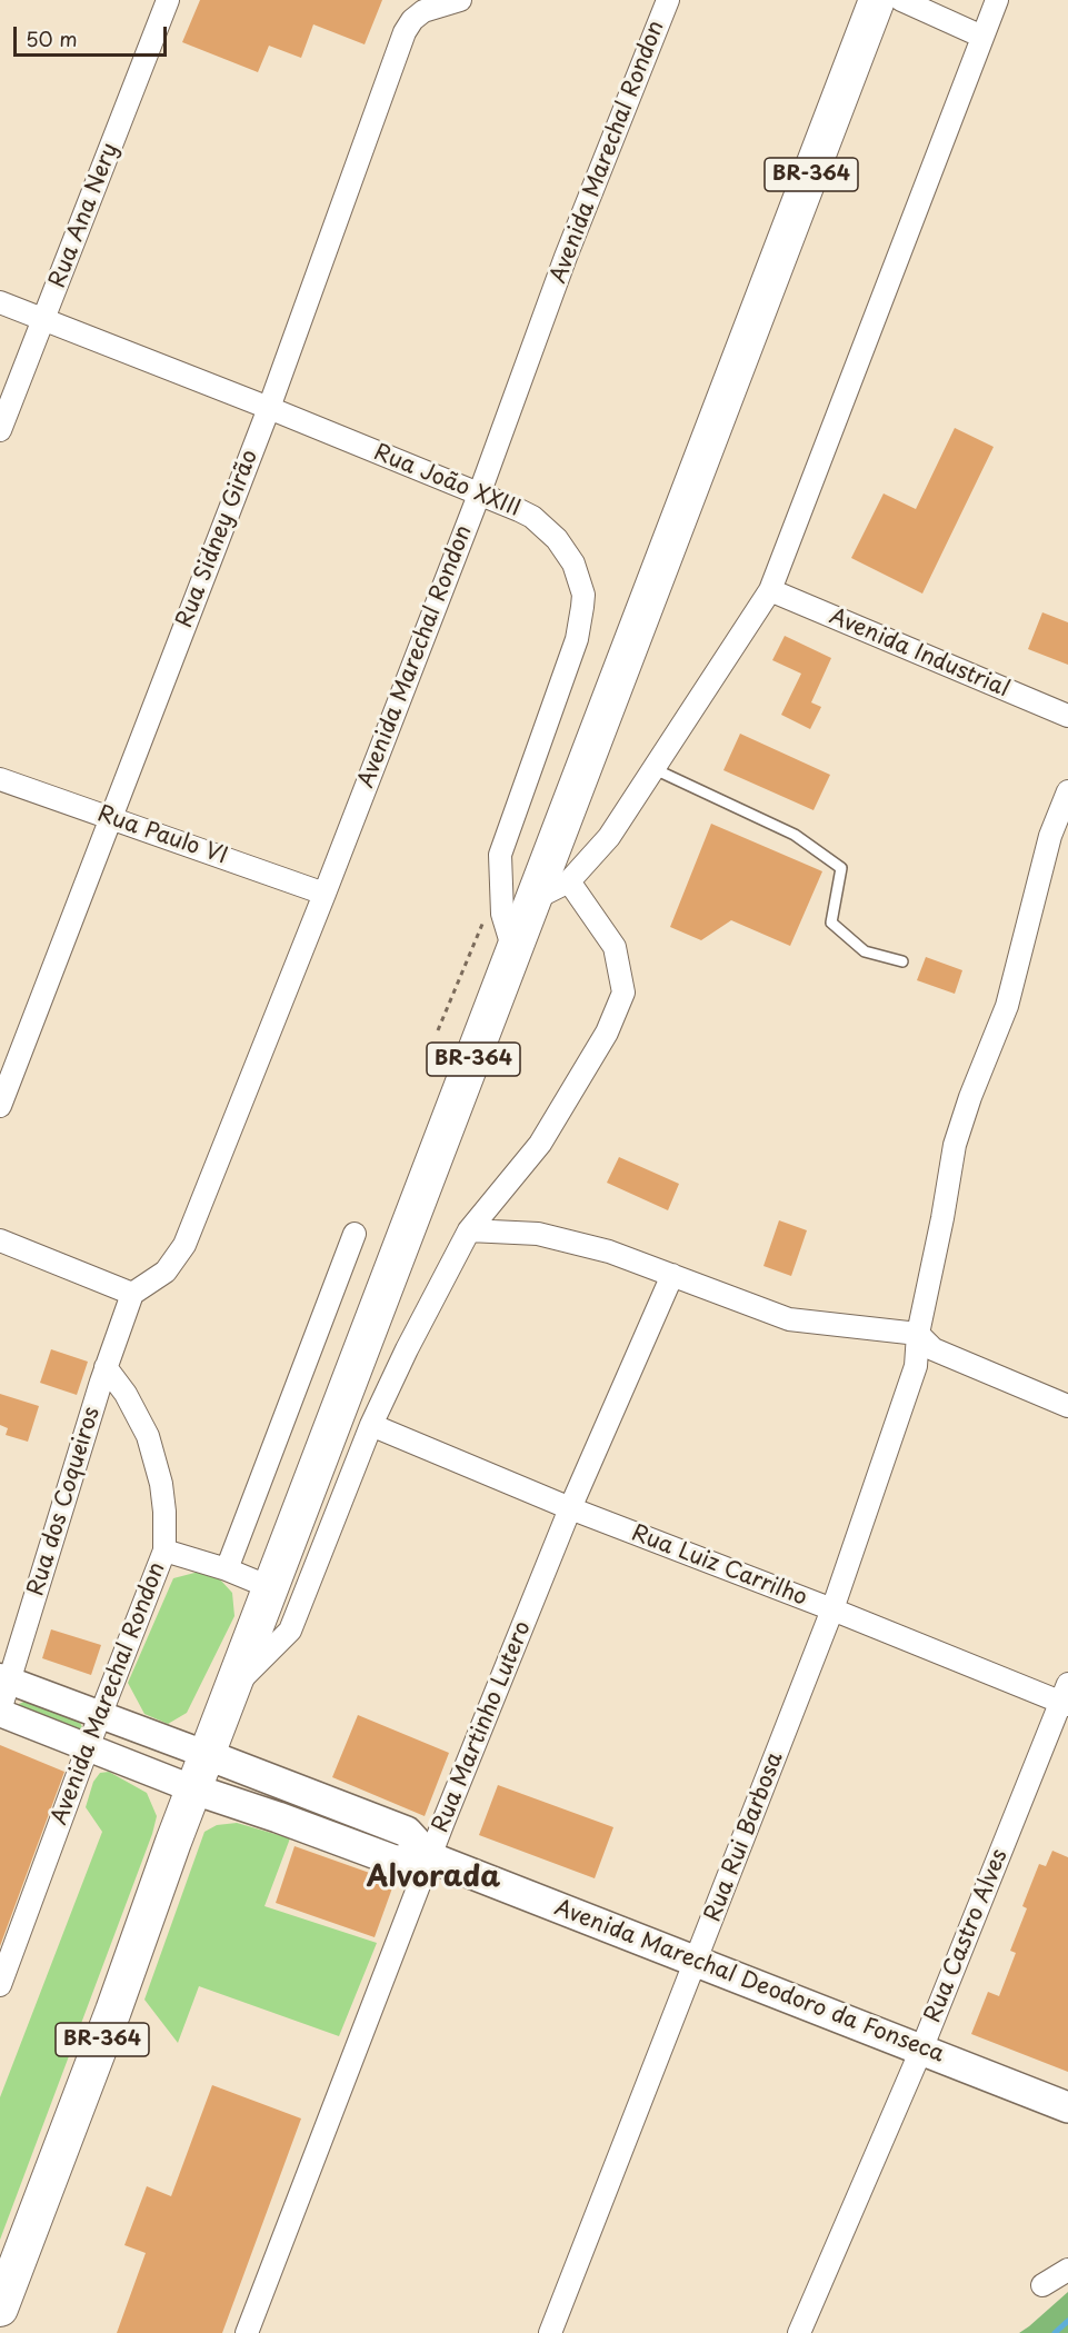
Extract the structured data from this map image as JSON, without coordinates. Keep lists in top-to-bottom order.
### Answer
{
  "streets": {
    "highway": ["BR-364"],
    "main road": ["Avenida Marechal Deodoro da Fonseca"],
    "street": [
      "Avenida Marechal Rondon",
      "Rua Ana Nery",
      "Rua João XXIII",
      "Rua Sidney Girão",
      "Avenida Industrial",
      "Rua Paulo VI",
      "Rua dos Coqueiros",
      "Rua Luiz Carrilho",
      "Rua Martinho Lutero",
      "Rua Rui Barbosa",
      "Rua Castro Alves"
    ]
  },
  "crossings": [
    ["Avenida Marechal Rondon", "Rua João XXIII"],
    ["Avenida Marechal Rondon", "Rua Paulo VI"],
    ["Avenida Marechal Rondon", "Rua dos Coqueiros"],
    ["BR-364", "Rua João XXIII"],
    ["BR-364", "Avenida Marechal Deodoro da Fonseca"],
    ["Rua Ana Nery", "Rua João XXIII"],
    ["Rua João XXIII", "Rua Sidney Girão"],
    ["Rua Sidney Girão", "Rua Paulo VI"],
    ["Rua Luiz Carrilho", "Rua Martinho Lutero"],
    ["Rua Luiz Carrilho", "Rua Rui Barbosa"],
    ["Rua Luiz Carrilho", "Rua Castro Alves"],
    ["Rua Martinho Lutero", "Avenida Marechal Deodoro da Fonseca"],
    ["Rua Rui Barbosa", "Avenida Marechal Deodoro da Fonseca"],
    ["Rua Castro Alves", "Avenida Marechal Deodoro da Fonseca"]
  ],
  "districts": ["Alvorada"],
  "scale_bar": "50 m"
}
